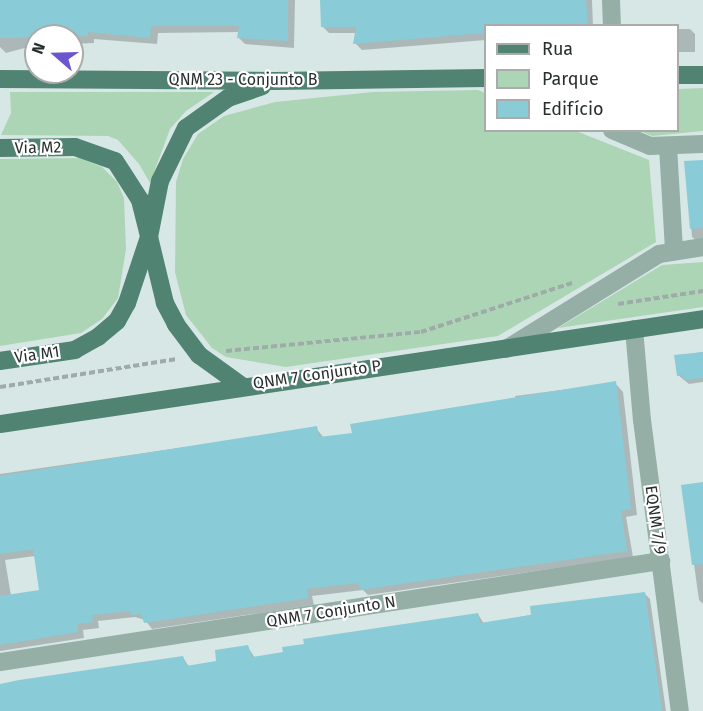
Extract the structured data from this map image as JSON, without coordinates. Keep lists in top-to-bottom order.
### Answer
{
  "streets": {
    "main road": [
      "QNM 23 - Conjunto B",
      "Via M2",
      "Via M1",
      "QNM 7 Conjunto P"
    ],
    "street": ["EQNM 7/9", "QNM 7 Conjunto N"]
  },
  "crossings": [
    ["Via M2", "Via M1"],
    ["QNM 7 Conjunto P", "EQNM 7/9"],
    ["EQNM 7/9", "QNM 7 Conjunto N"]
  ],
  "legend": ["Rua", "Parque", "Edifício"],
  "north": "left"
}
